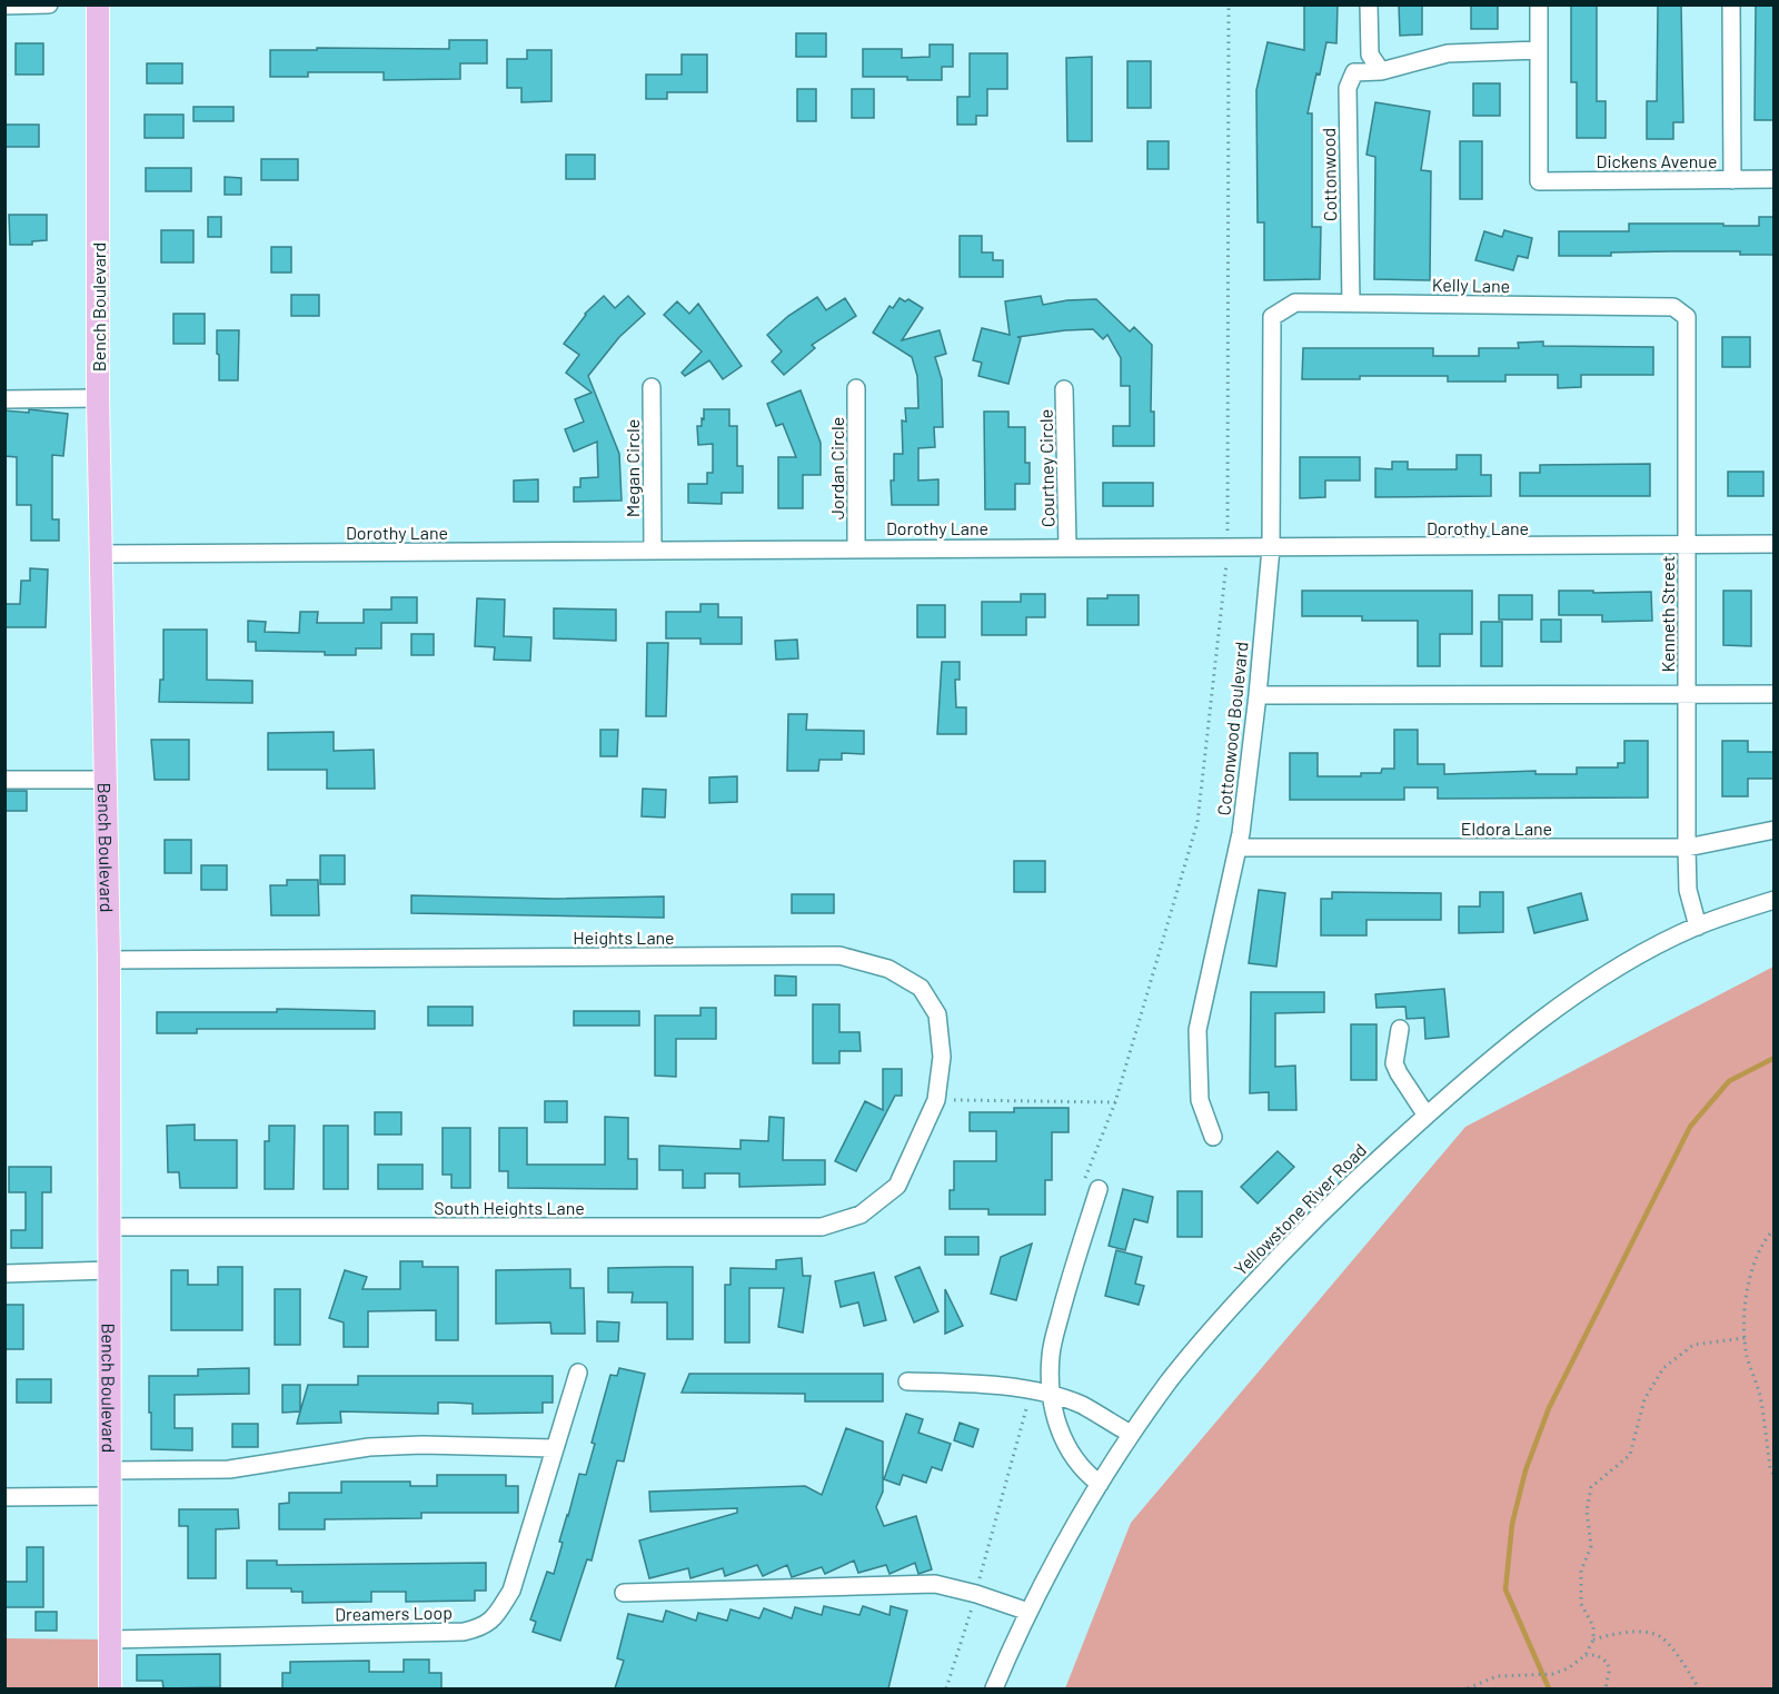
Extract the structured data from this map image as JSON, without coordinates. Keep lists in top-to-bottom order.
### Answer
{
  "streets": {
    "main road": ["Bench Boulevard"],
    "street": [
      "Dickens Avenue",
      "Cottonwood",
      "Kelly Lane",
      "Megan Circle",
      "Jordan Circle",
      "Courtney Circle",
      "Dorothy Lane",
      "Kenneth Street",
      "Cottonwood Boulevard",
      "Eldora Lane",
      "Heights Lane",
      "South Heights Lane",
      "Yellowstone River Road",
      "Dreamers Loop"
    ]
  },
  "crossings": [
    ["Dickens Avenue", "Cottonwood"],
    ["Cottonwood", "Kelly Lane"],
    ["Kelly Lane", "Kenneth Street"],
    ["Kelly Lane", "Cottonwood Boulevard"],
    ["Bench Boulevard", "Dorothy Lane"],
    ["Bench Boulevard", "Heights Lane"],
    ["Bench Boulevard", "South Heights Lane"],
    ["Bench Boulevard", "Dreamers Loop"],
    ["Megan Circle", "Dorothy Lane"],
    ["Jordan Circle", "Dorothy Lane"],
    ["Courtney Circle", "Dorothy Lane"],
    ["Dorothy Lane", "Kenneth Street"],
    ["Dorothy Lane", "Cottonwood Boulevard"],
    ["Kenneth Street", "Eldora Lane"],
    ["Kenneth Street", "Yellowstone River Road"],
    ["Cottonwood Boulevard", "Eldora Lane"],
    ["Heights Lane", "South Heights Lane"]
  ]
}
